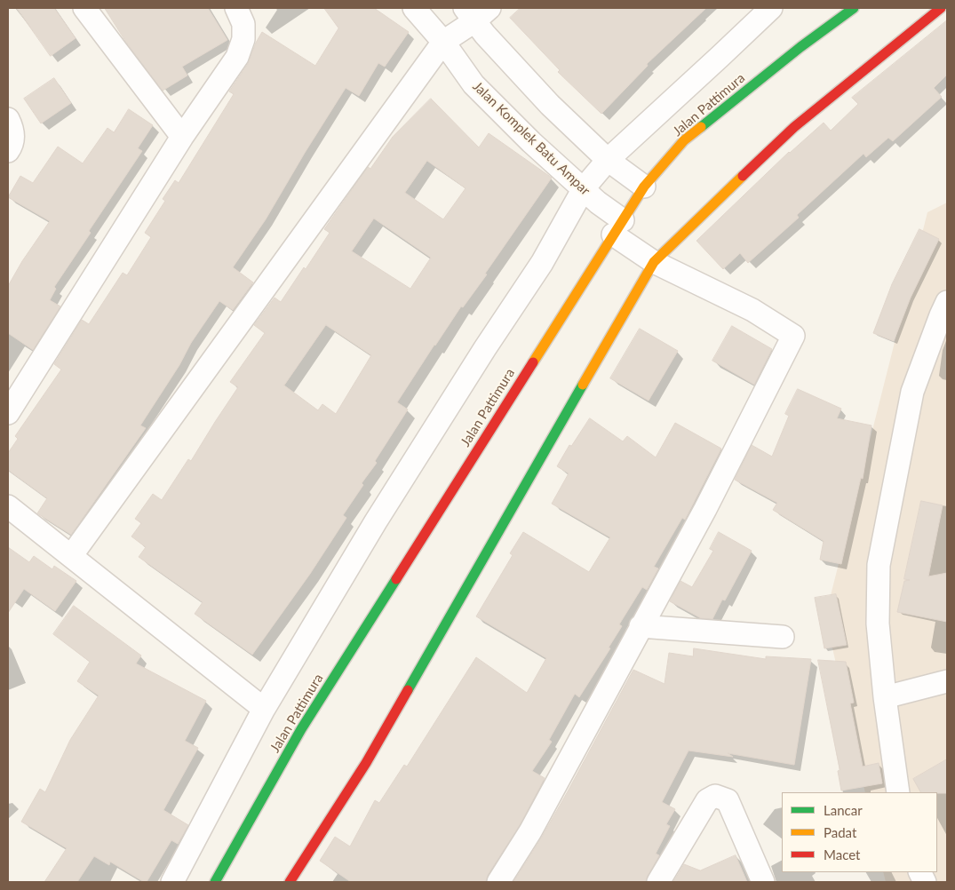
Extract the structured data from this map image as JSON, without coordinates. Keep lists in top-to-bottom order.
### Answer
{
  "streets": {
    "street": ["Jalan Pattimura", "Jalan Komplek Batu Ampar"]
  },
  "crossings": [
    ["Jalan Pattimura", "Jalan Komplek Batu Ampar"]
  ],
  "legend": ["Lancar", "Padat", "Macet"]
}
